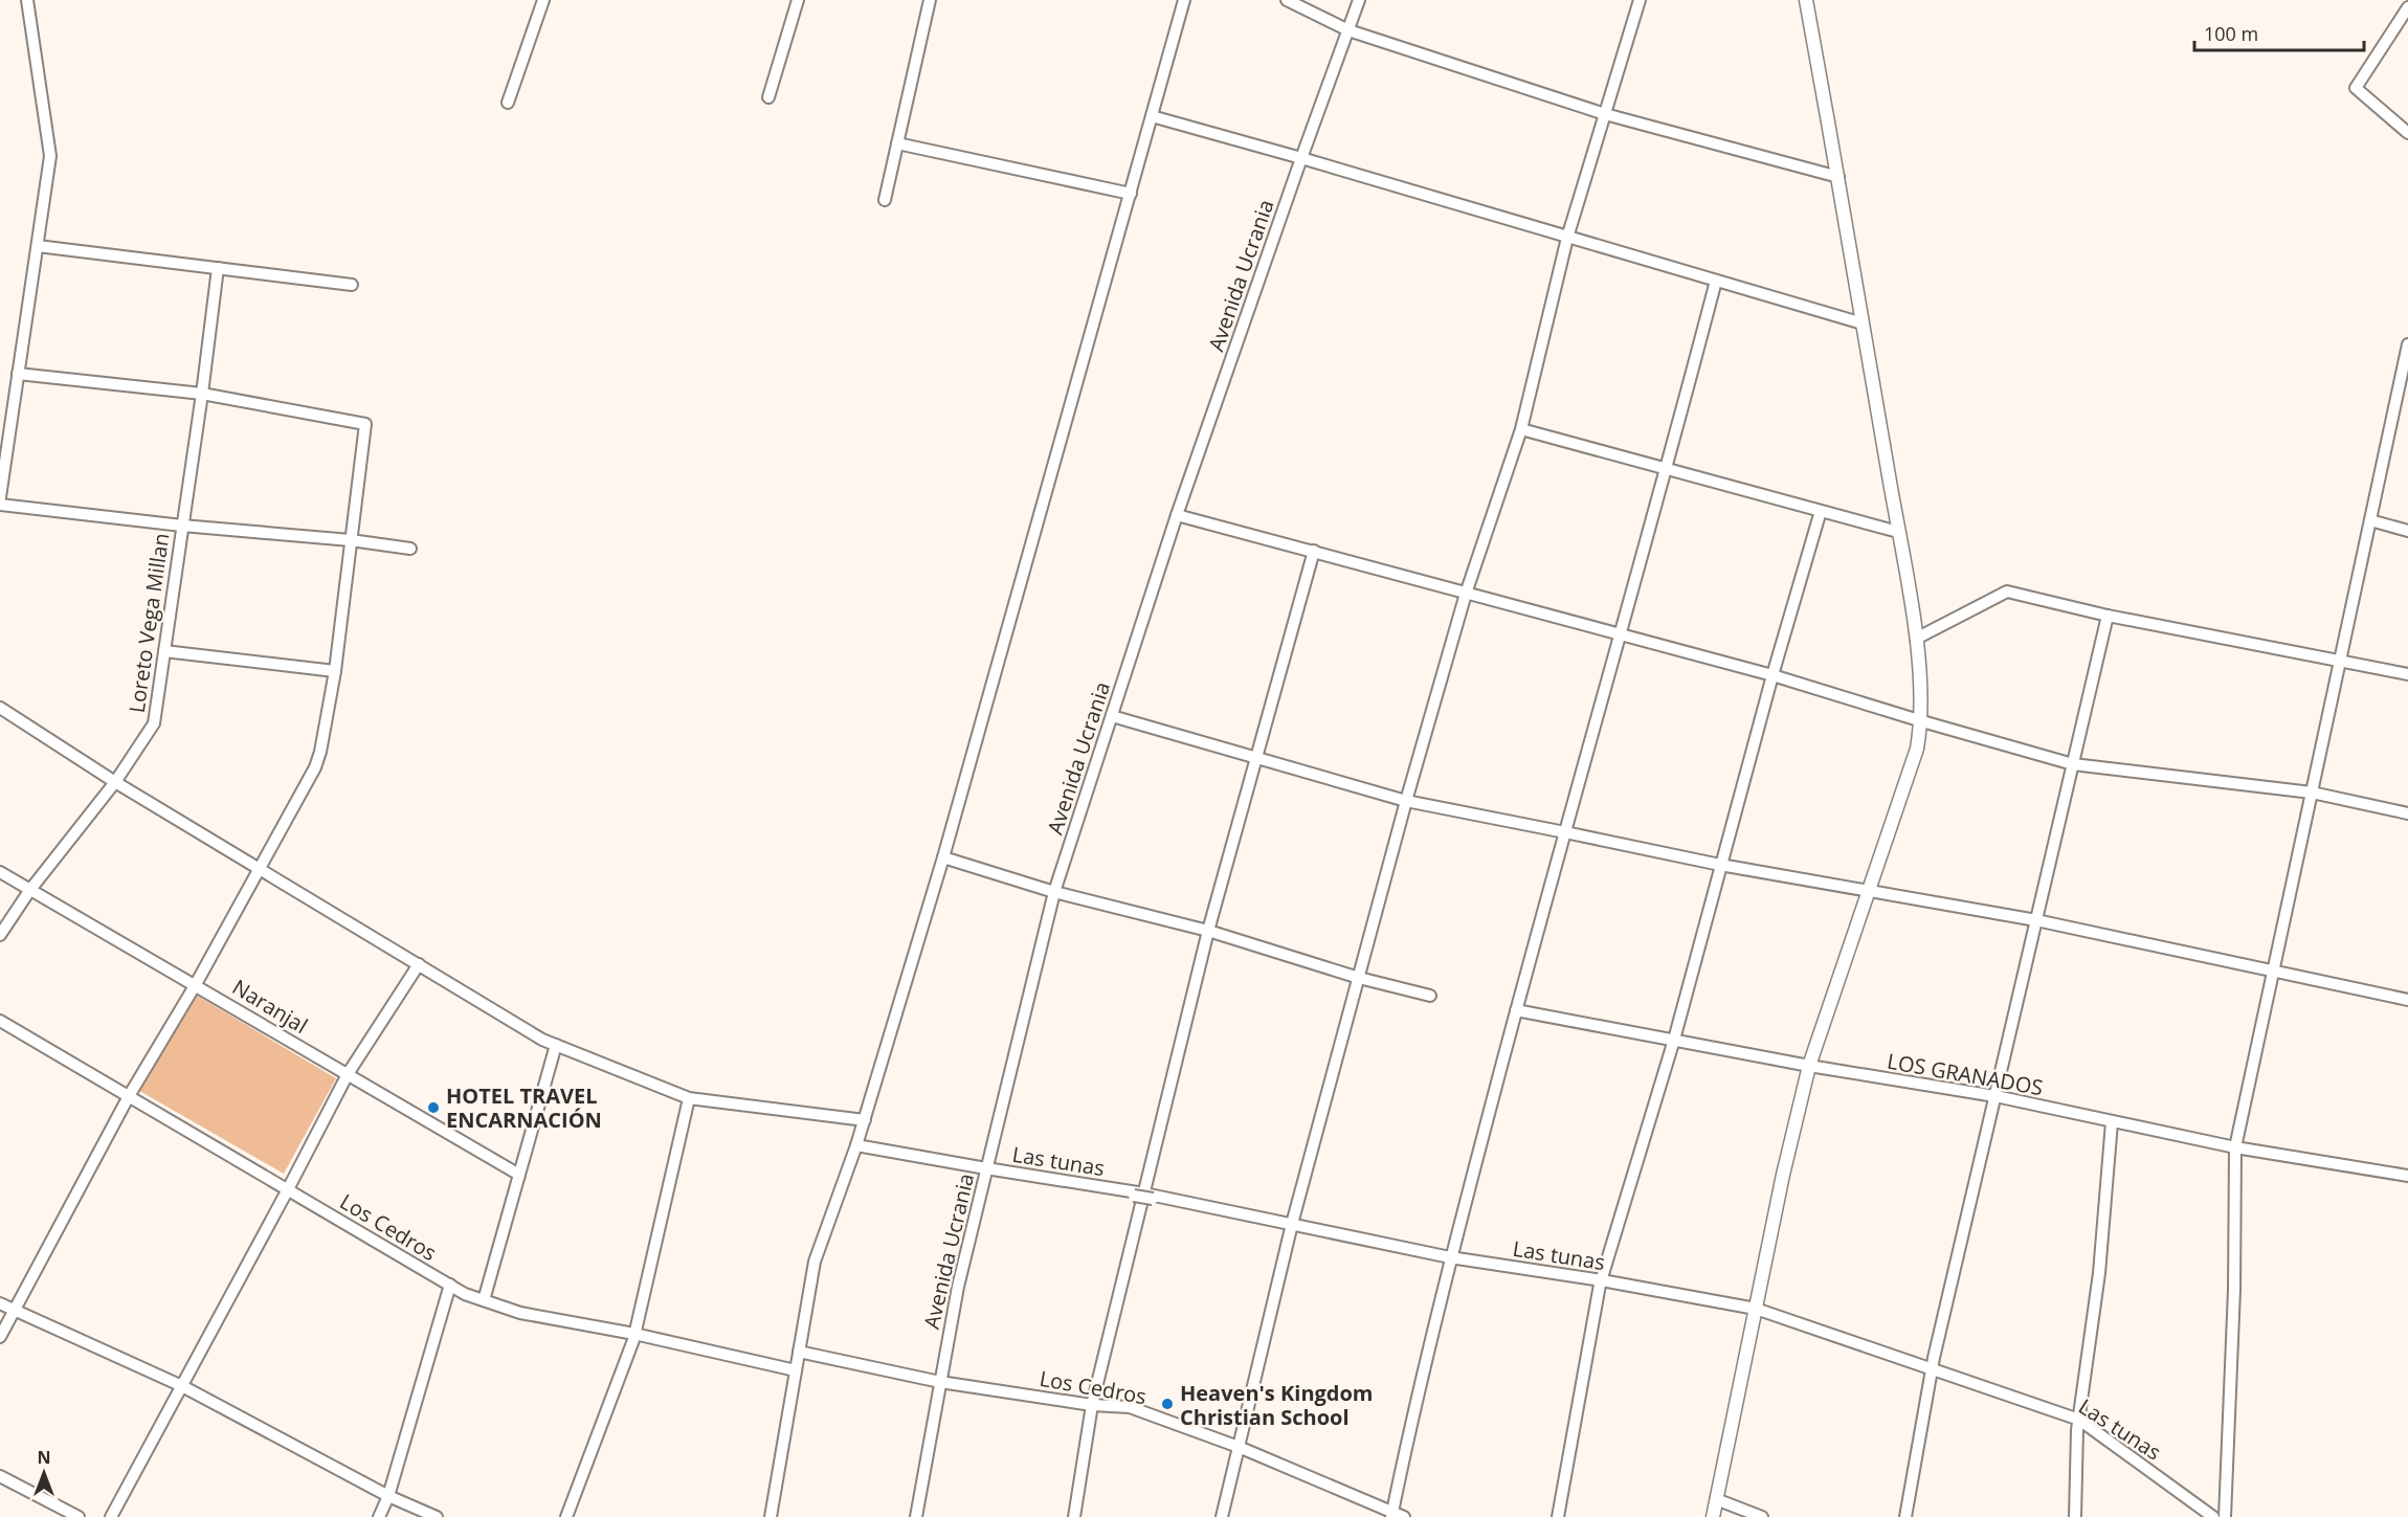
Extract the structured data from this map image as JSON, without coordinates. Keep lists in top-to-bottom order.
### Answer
{
  "streets": {
    "street": [
      "Avenida Ucrania",
      "Loreto Vega Millan",
      "Naranjal",
      "LOS GRANADOS",
      "Las tunas",
      "Los Cedros"
    ]
  },
  "crossings": [
    ["Avenida Ucrania", "Las tunas"],
    ["Avenida Ucrania", "Los Cedros"],
    ["Loreto Vega Millan", "Naranjal"]
  ],
  "places": ["HOTEL TRAVEL ENCARNACIÓN", "Heaven's Kingdom Christian School"],
  "scale_bar": "100 m",
  "north": "top"
}
